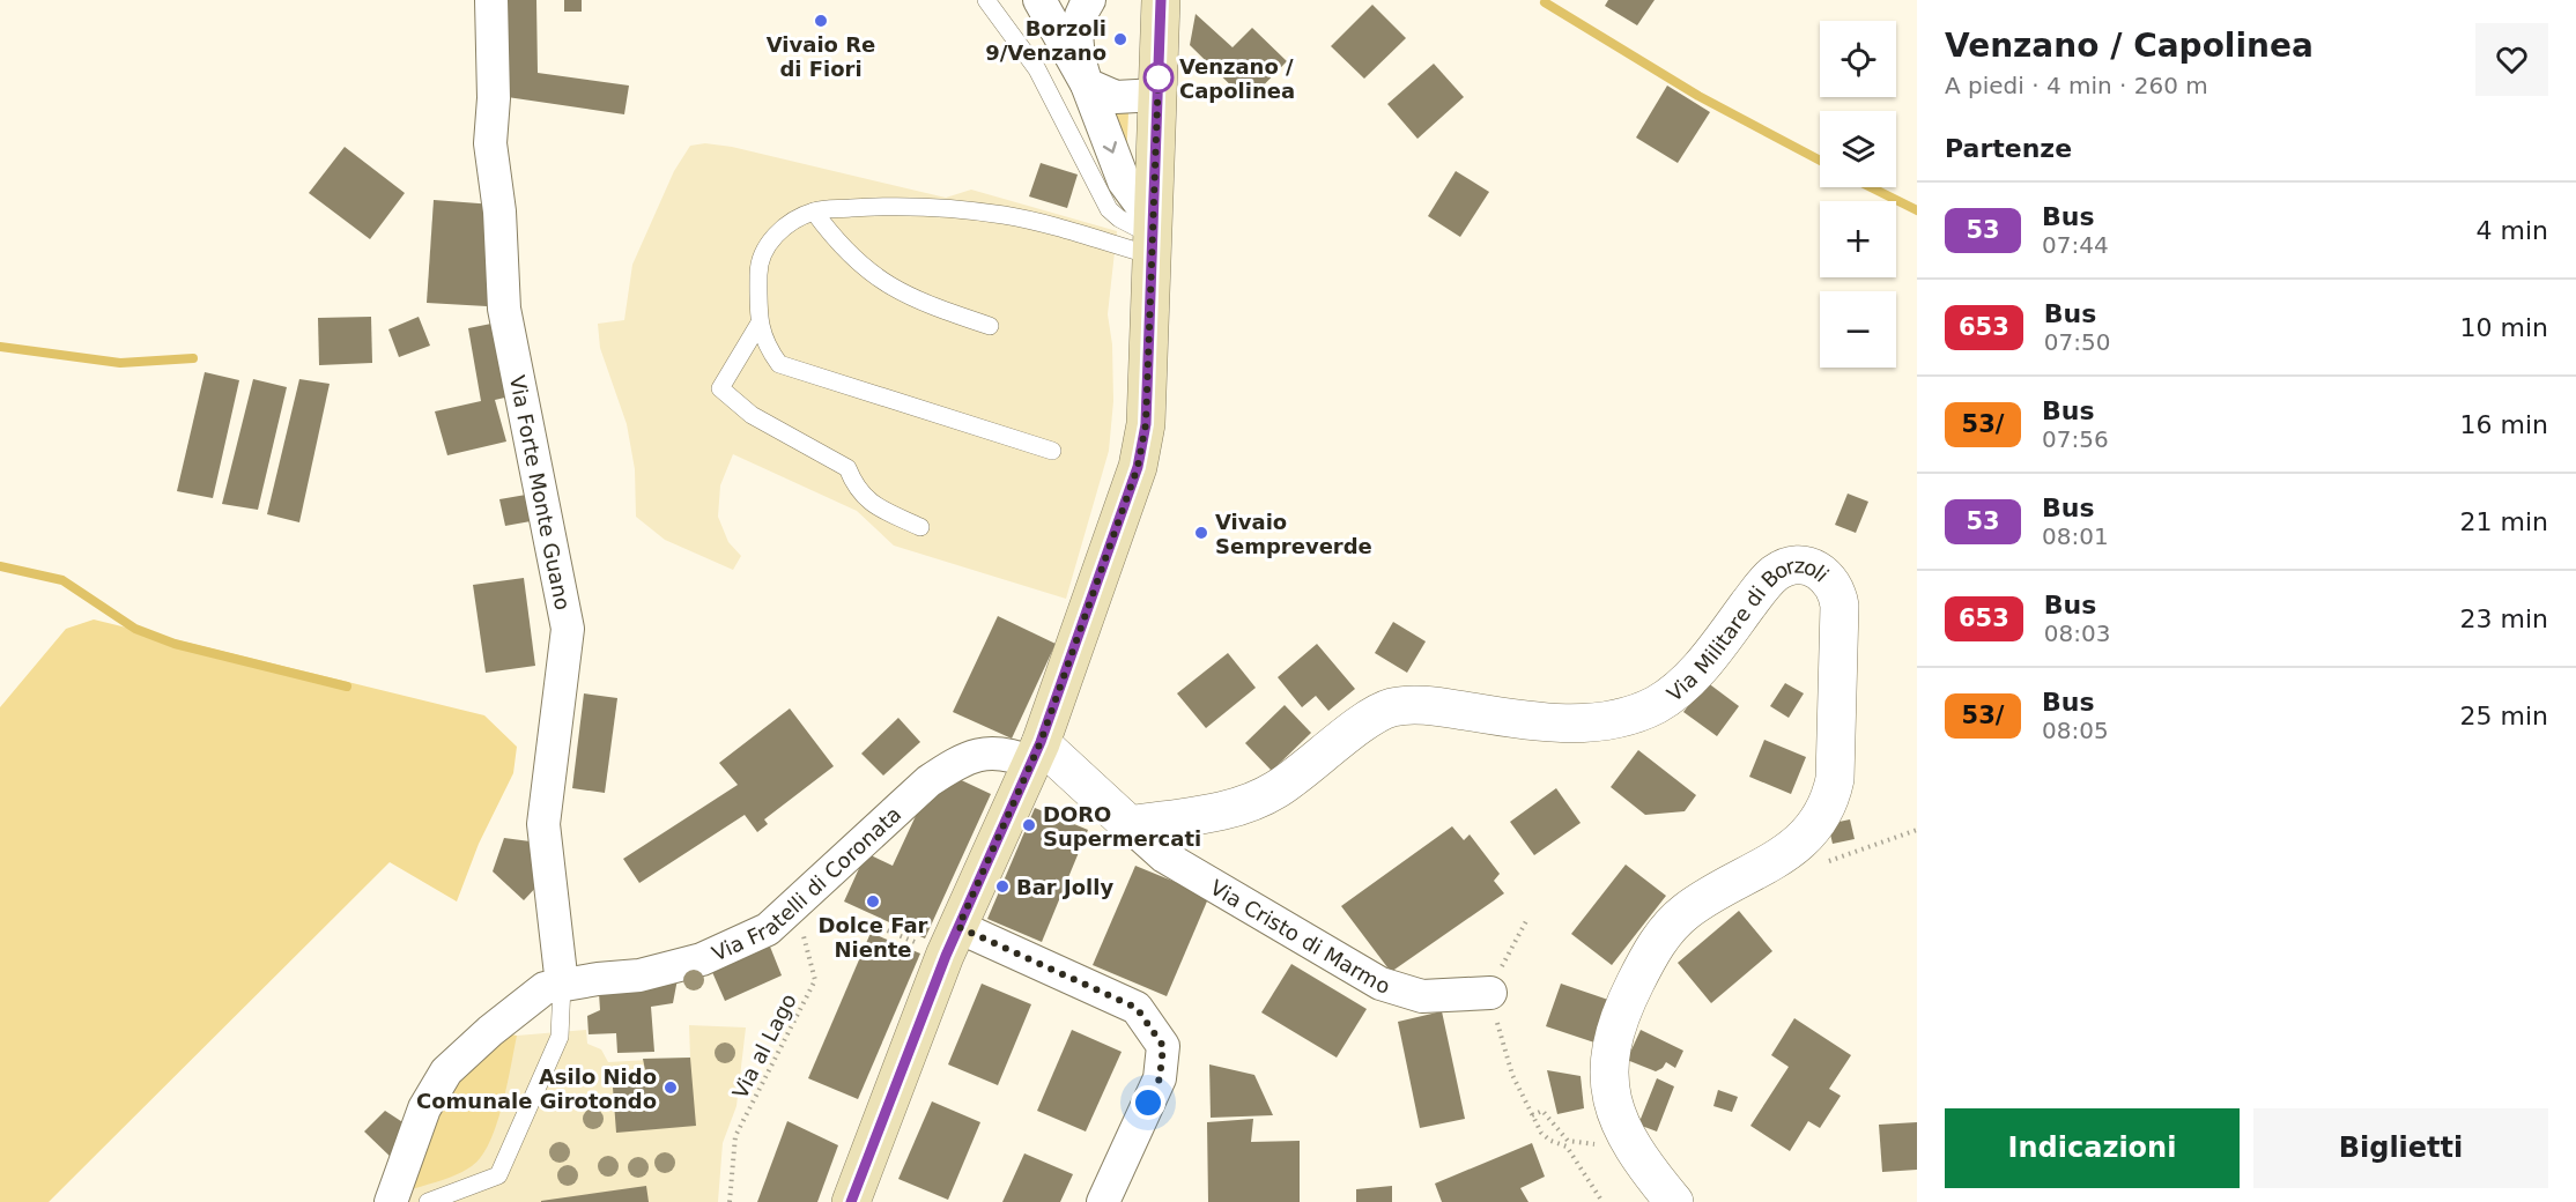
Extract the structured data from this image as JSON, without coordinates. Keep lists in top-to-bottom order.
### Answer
{
  "streets": {
    "street": [
      "Via Forte Monte Guano",
      "Via Militare di Borzoli",
      "Via Fratelli di Coronata",
      "Via Cristo di Marmo"
    ],
    "path": ["Via al Lago"]
  },
  "crossings": [
    ["Via Forte Monte Guano", "Via Fratelli di Coronata"],
    ["Via Militare di Borzoli", "Via Cristo di Marmo"],
    ["Via Fratelli di Coronata", "Via al Lago"]
  ],
  "places": [
    "Vivaio Re di Fiori",
    "Borzoli 9/Venzano",
    "Venzano / Capolinea",
    "Vivaio Sempreverde",
    "DORO Supermercati",
    "Bar Jolly",
    "Dolce Far Niente",
    "Asilo Nido Comunale Girotondo"
  ],
  "lines": ["bus line 53"],
  "page": {
    "heading": [
      ["Venzano / Capolinea", "A piedi · 4 min · 260 m"],
      "Partenze"
    ],
    "map_buttons": ["+", "−"],
    "list": [
      {
        "mark": "53",
        "name": "Bus",
        "note": "07:44",
        "value": "4 min"
      },
      {
        "mark": "653",
        "name": "Bus",
        "note": "07:50",
        "value": "10 min"
      },
      {
        "mark": "53/",
        "name": "Bus",
        "note": "07:56",
        "value": "16 min"
      },
      {
        "mark": "53",
        "name": "Bus",
        "note": "08:01",
        "value": "21 min"
      },
      {
        "mark": "653",
        "name": "Bus",
        "note": "08:03",
        "value": "23 min"
      },
      {
        "mark": "53/",
        "name": "Bus",
        "note": "08:05",
        "value": "25 min"
      }
    ],
    "buttons": ["Indicazioni", "Biglietti"]
  }
}
